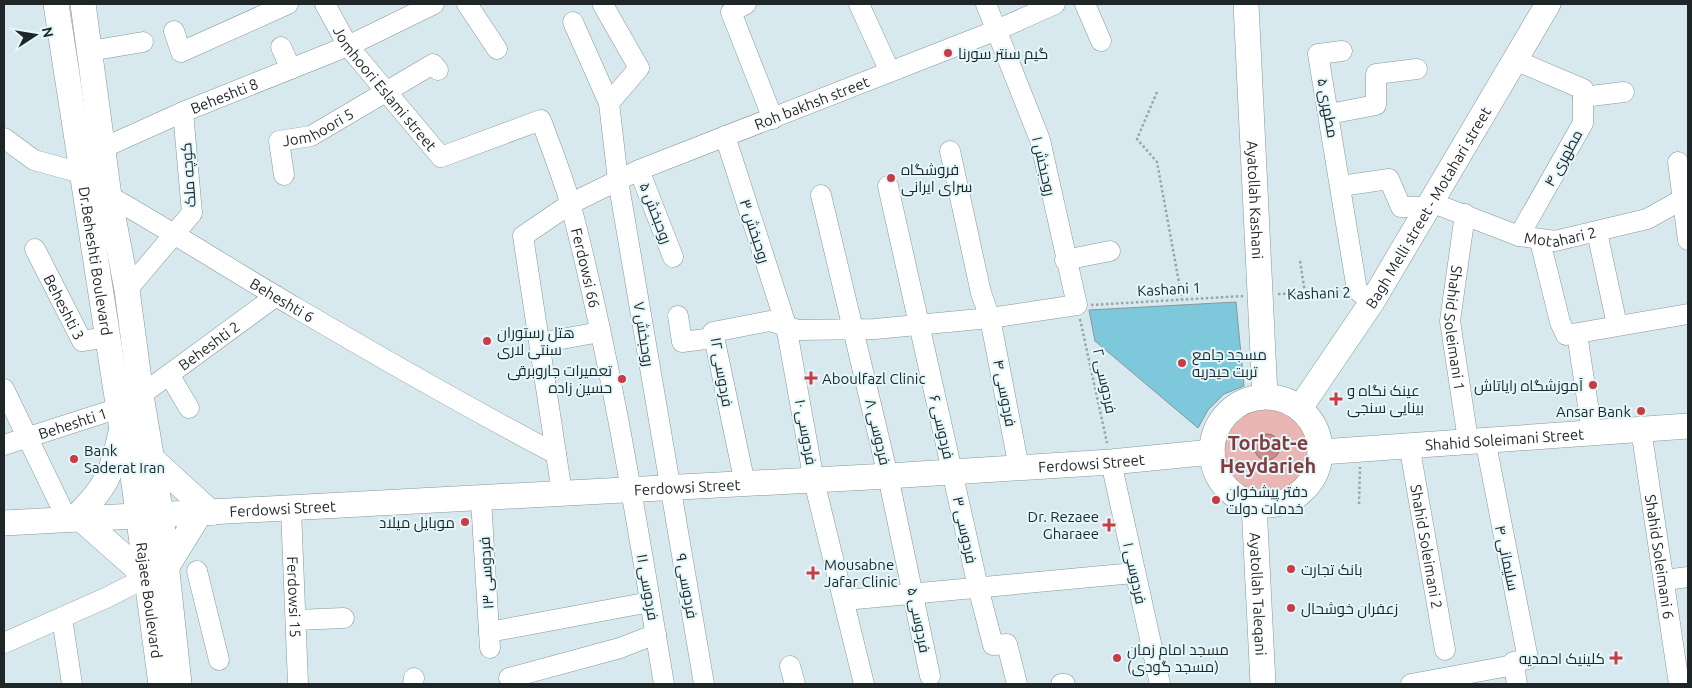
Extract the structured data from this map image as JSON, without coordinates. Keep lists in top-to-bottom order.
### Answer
{
  "streets": {
    "main road": [
      "Ayatollah Kashani",
      "Bagh Melli street - Motahari street",
      "Dr.Beheshti Boulevard",
      "Shahid Soleimani Street",
      "Ferdowsi Street",
      "Ayatollah Taleqani",
      "Rajaee Boulevard"
    ],
    "street": [
      "Jomhoori Eslami street",
      "Beheshti 8",
      "Roh bakhsh street",
      "مطهری ۵",
      "Jomhoori 5",
      "مطهری ۴",
      "روحبخش ۱",
      "کوچه ملک",
      "روحبخش ۵",
      "روحبخش ۳",
      "Motahari 2",
      "Ferdowsi 66",
      "Beheshti 6",
      "Beheshti 3",
      "Shahid Soleimani 1",
      "روحبخش ۷",
      "Beheshti 2",
      "فردوسی ۱۲",
      "فردوسی ۴",
      "Beheshti 1",
      "فردوسی ۶",
      "فردوسی ۱۰",
      "فردوسی ۸",
      "فردوسی ۳",
      "Shahid Soleimani 2",
      "Shahid Soleimani 6",
      "سلیمانی ۴",
      "فردوسی ۱۳",
      "فردوسی ۱",
      "فردوسی ۹",
      "فردوسی ۱۱",
      "Ferdowsi 15",
      "فردوسی ۵"
    ],
    "path": ["Kashani 1", "Kashani 2", "فردوسی ۲"]
  },
  "crossings": [
    ["Jomhoori Eslami street", "Beheshti 8"],
    ["Jomhoori Eslami street", "Roh bakhsh street"],
    ["Jomhoori Eslami street", "Jomhoori 5"],
    ["Jomhoori Eslami street", "Ferdowsi 66"],
    ["Beheshti 8", "کوچه ملک"],
    ["Beheshti 8", "Dr.Beheshti Boulevard"],
    ["Roh bakhsh street", "روحبخش ۱"],
    ["Roh bakhsh street", "روحبخش ۵"],
    ["Roh bakhsh street", "روحبخش ۳"],
    ["Roh bakhsh street", "Ferdowsi 66"],
    ["Roh bakhsh street", "روحبخش ۷"],
    ["مطهری ۵", "Bagh Melli street - Motahari street"],
    ["مطهری ۵", "Kashani 2"],
    ["مطهری ۴", "Motahari 2"],
    ["روحبخش ۱", "Kashani 1"],
    ["روحبخش ۱", "فردوسی ۲"],
    ["کوچه ملک", "Dr.Beheshti Boulevard"],
    ["کوچه ملک", "Beheshti 6"],
    ["Ayatollah Kashani", "Bagh Melli street - Motahari street"],
    ["Ayatollah Kashani", "Kashani 1"],
    ["Ayatollah Kashani", "Kashani 2"],
    ["Ayatollah Kashani", "Shahid Soleimani Street"],
    ["Ayatollah Kashani", "Ferdowsi Street"],
    ["Ayatollah Kashani", "Ayatollah Taleqani"],
    ["Bagh Melli street - Motahari street", "Motahari 2"],
    ["Bagh Melli street - Motahari street", "Kashani 2"],
    ["Bagh Melli street - Motahari street", "Shahid Soleimani Street"],
    ["Bagh Melli street - Motahari street", "Ferdowsi Street"],
    ["Bagh Melli street - Motahari street", "Ayatollah Taleqani"],
    ["روحبخش ۳", "فردوسی ۱۲"],
    ["روحبخش ۳", "فردوسی ۱۰"],
    ["Motahari 2", "Shahid Soleimani 1"],
    ["Dr.Beheshti Boulevard", "Beheshti 6"],
    ["Dr.Beheshti Boulevard", "Beheshti 3"],
    ["Dr.Beheshti Boulevard", "Beheshti 2"],
    ["Dr.Beheshti Boulevard", "Beheshti 1"],
    ["Dr.Beheshti Boulevard", "Ferdowsi Street"],
    ["Ferdowsi 66", "Ferdowsi Street"],
    ["Ferdowsi 66", "فردوسی ۱۱"],
    ["Kashani 1", "Kashani 2"],
    ["Kashani 1", "فردوسی ۲"],
    ["Beheshti 6", "Beheshti 2"],
    ["Shahid Soleimani 1", "Shahid Soleimani Street"],
    ["Shahid Soleimani 1", "سلیمانی ۴"],
    ["روحبخش ۷", "Ferdowsi Street"],
    ["روحبخش ۷", "فردوسی ۹"],
    ["Beheshti 2", "Beheshti 1"],
    ["فردوسی ۱۲", "فردوسی ۱۰"],
    ["فردوسی ۱۲", "Ferdowsi Street"],
    ["فردوسی ۲", "Ferdowsi Street"],
    ["فردوسی ۲", "فردوسی ۱"],
    ["فردوسی ۴", "Ferdowsi Street"],
    ["فردوسی ۶", "Ferdowsi Street"],
    ["فردوسی ۶", "فردوسی ۳"],
    ["فردوسی ۱۰", "Ferdowsi Street"],
    ["فردوسی ۸", "Ferdowsi Street"],
    ["فردوسی ۸", "فردوسی ۵"],
    ["Shahid Soleimani Street", "Ferdowsi Street"],
    ["Shahid Soleimani Street", "Shahid Soleimani 2"],
    ["Shahid Soleimani Street", "Shahid Soleimani 6"],
    ["Shahid Soleimani Street", "سلیمانی ۴"],
    ["Shahid Soleimani Street", "Ayatollah Taleqani"],
    ["Ferdowsi Street", "فردوسی ۳"],
    ["Ferdowsi Street", "فردوسی ۱۳"],
    ["Ferdowsi Street", "فردوسی ۱"],
    ["Ferdowsi Street", "فردوسی ۹"],
    ["Ferdowsi Street", "فردوسی ۱۱"],
    ["Ferdowsi Street", "Ayatollah Taleqani"],
    ["Ferdowsi Street", "Ferdowsi 15"],
    ["Ferdowsi Street", "فردوسی ۵"],
    ["فردوسی ۱۳", "فردوسی ۱۱"]
  ],
  "districts": ["Torbat-e Heydarieh"],
  "places": {
    "other": [
      "گیم سنتر سورنا",
      "فروشگاه سرای ایرانی",
      "هتل رستوران سنتی لاری",
      "مسجد جامع تربت حیدریه",
      "تعمیرات جاروبرقی حسین زاده",
      "آموزشگاه رایاتاش",
      "Ansar Bank",
      "Bank Saderat Iran",
      "دفتر پیشخوان خدمات دولت",
      "موبایل میلاد",
      "بانک تجارت",
      "زعفران خوشحال",
      "مسجد امام زمان (مسجد گودی)"
    ],
    "health": [
      "Aboulfazl Clinic",
      "عینک نگاه و بینایی سنجی",
      "Dr. Rezaee Gharaee",
      "Mousabne Jafar Clinic",
      "کلینیک احمدیه"
    ]
  },
  "north": "right"
}
